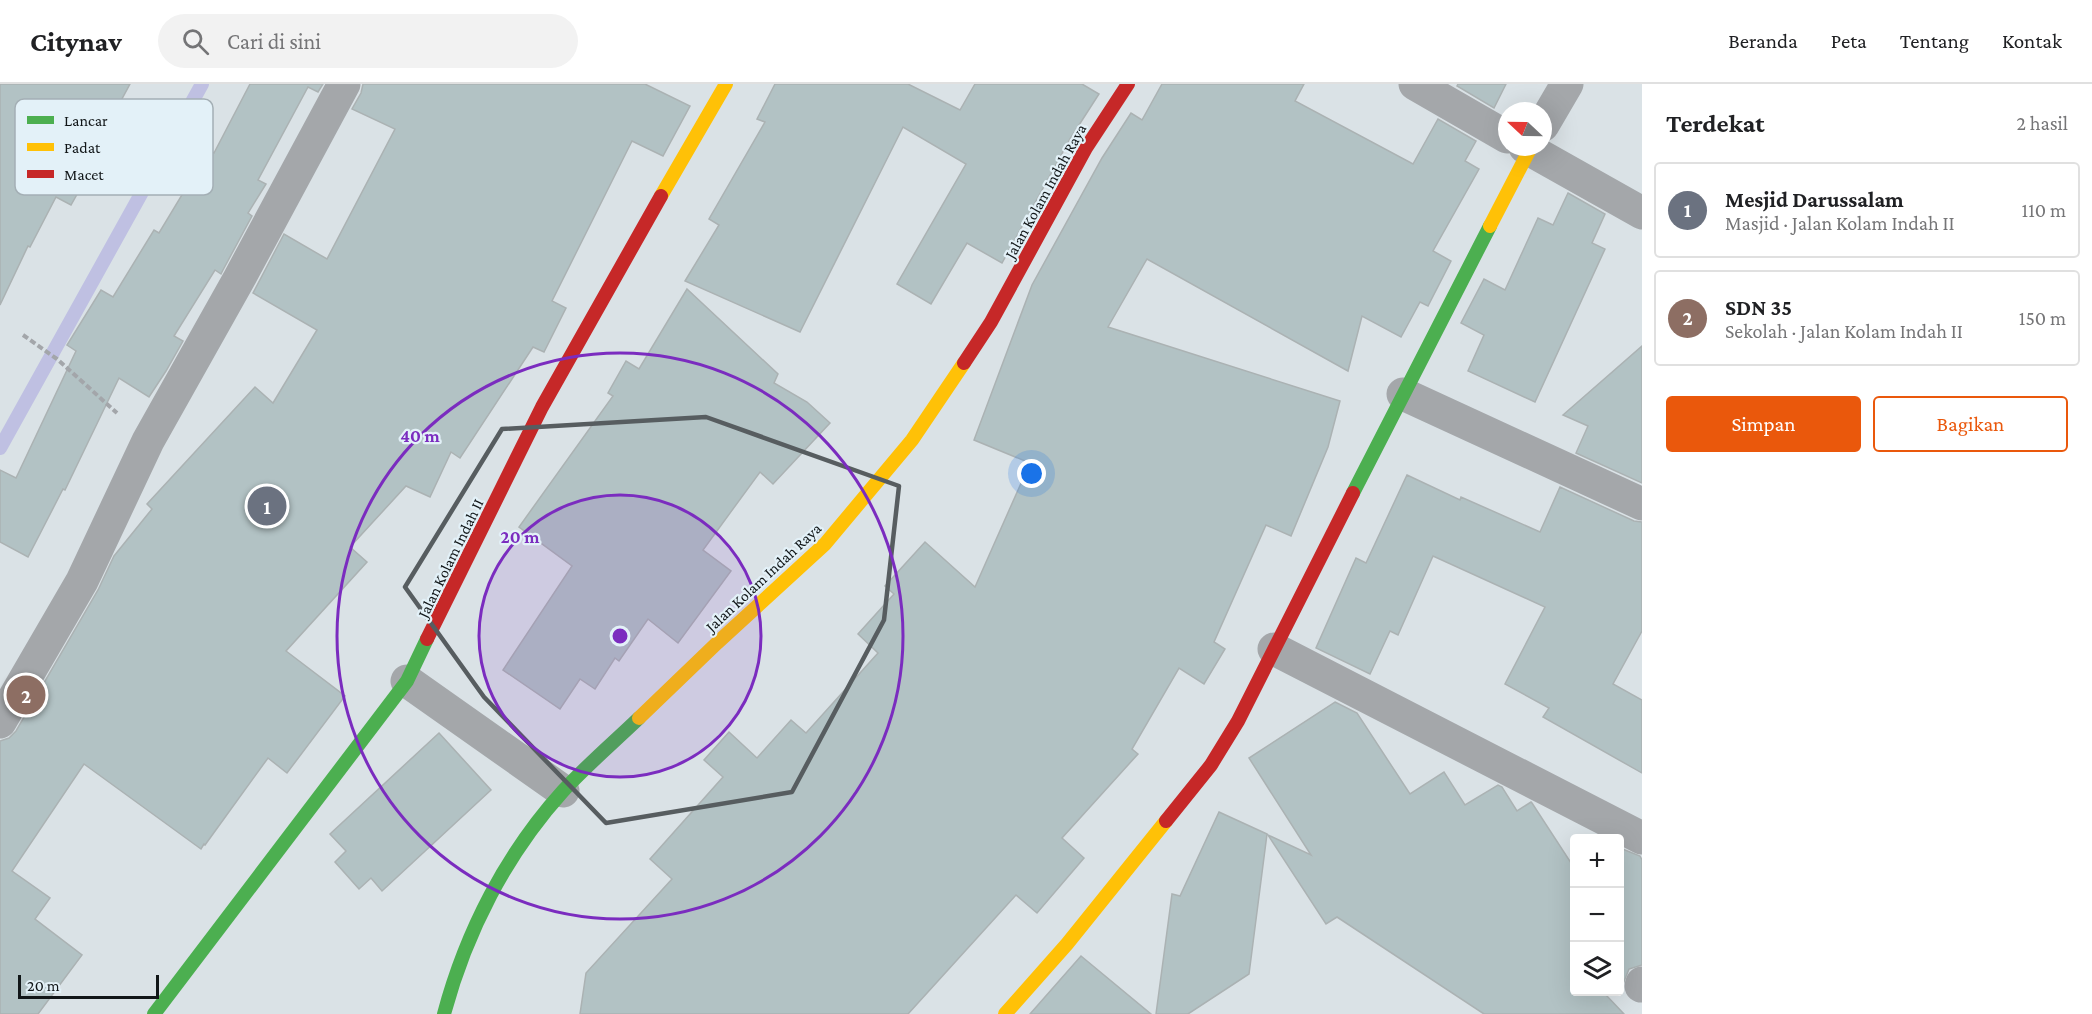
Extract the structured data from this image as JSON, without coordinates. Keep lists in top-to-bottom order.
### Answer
{
  "streets": {
    "street": ["Jalan Kolam Indah Raya", "Jalan Kolam Indah II"]
  },
  "legend": ["Lancar", "Padat", "Macet"],
  "scale_bar": "20 m",
  "north": "left",
  "page": {
    "header": "Citynav",
    "search": "Cari di sini",
    "nav": [
      "Beranda",
      "Peta",
      "Tentang",
      "Kontak"
    ],
    "heading": ["Terdekat", "2 hasil"],
    "list": [
      {
        "mark": "1",
        "name": "Mesjid Darussalam",
        "note": "Masjid · Jalan Kolam Indah II",
        "value": "110 m"
      },
      {
        "mark": "2",
        "name": "SDN 35",
        "note": "Sekolah · Jalan Kolam Indah II",
        "value": "150 m"
      }
    ],
    "buttons": ["Simpan", "Bagikan"],
    "pins": ["1", "2"],
    "map_buttons": ["+", "−"],
    "scale": "20 m"
  },
  "rings": ["40 m", "20 m"]
}
